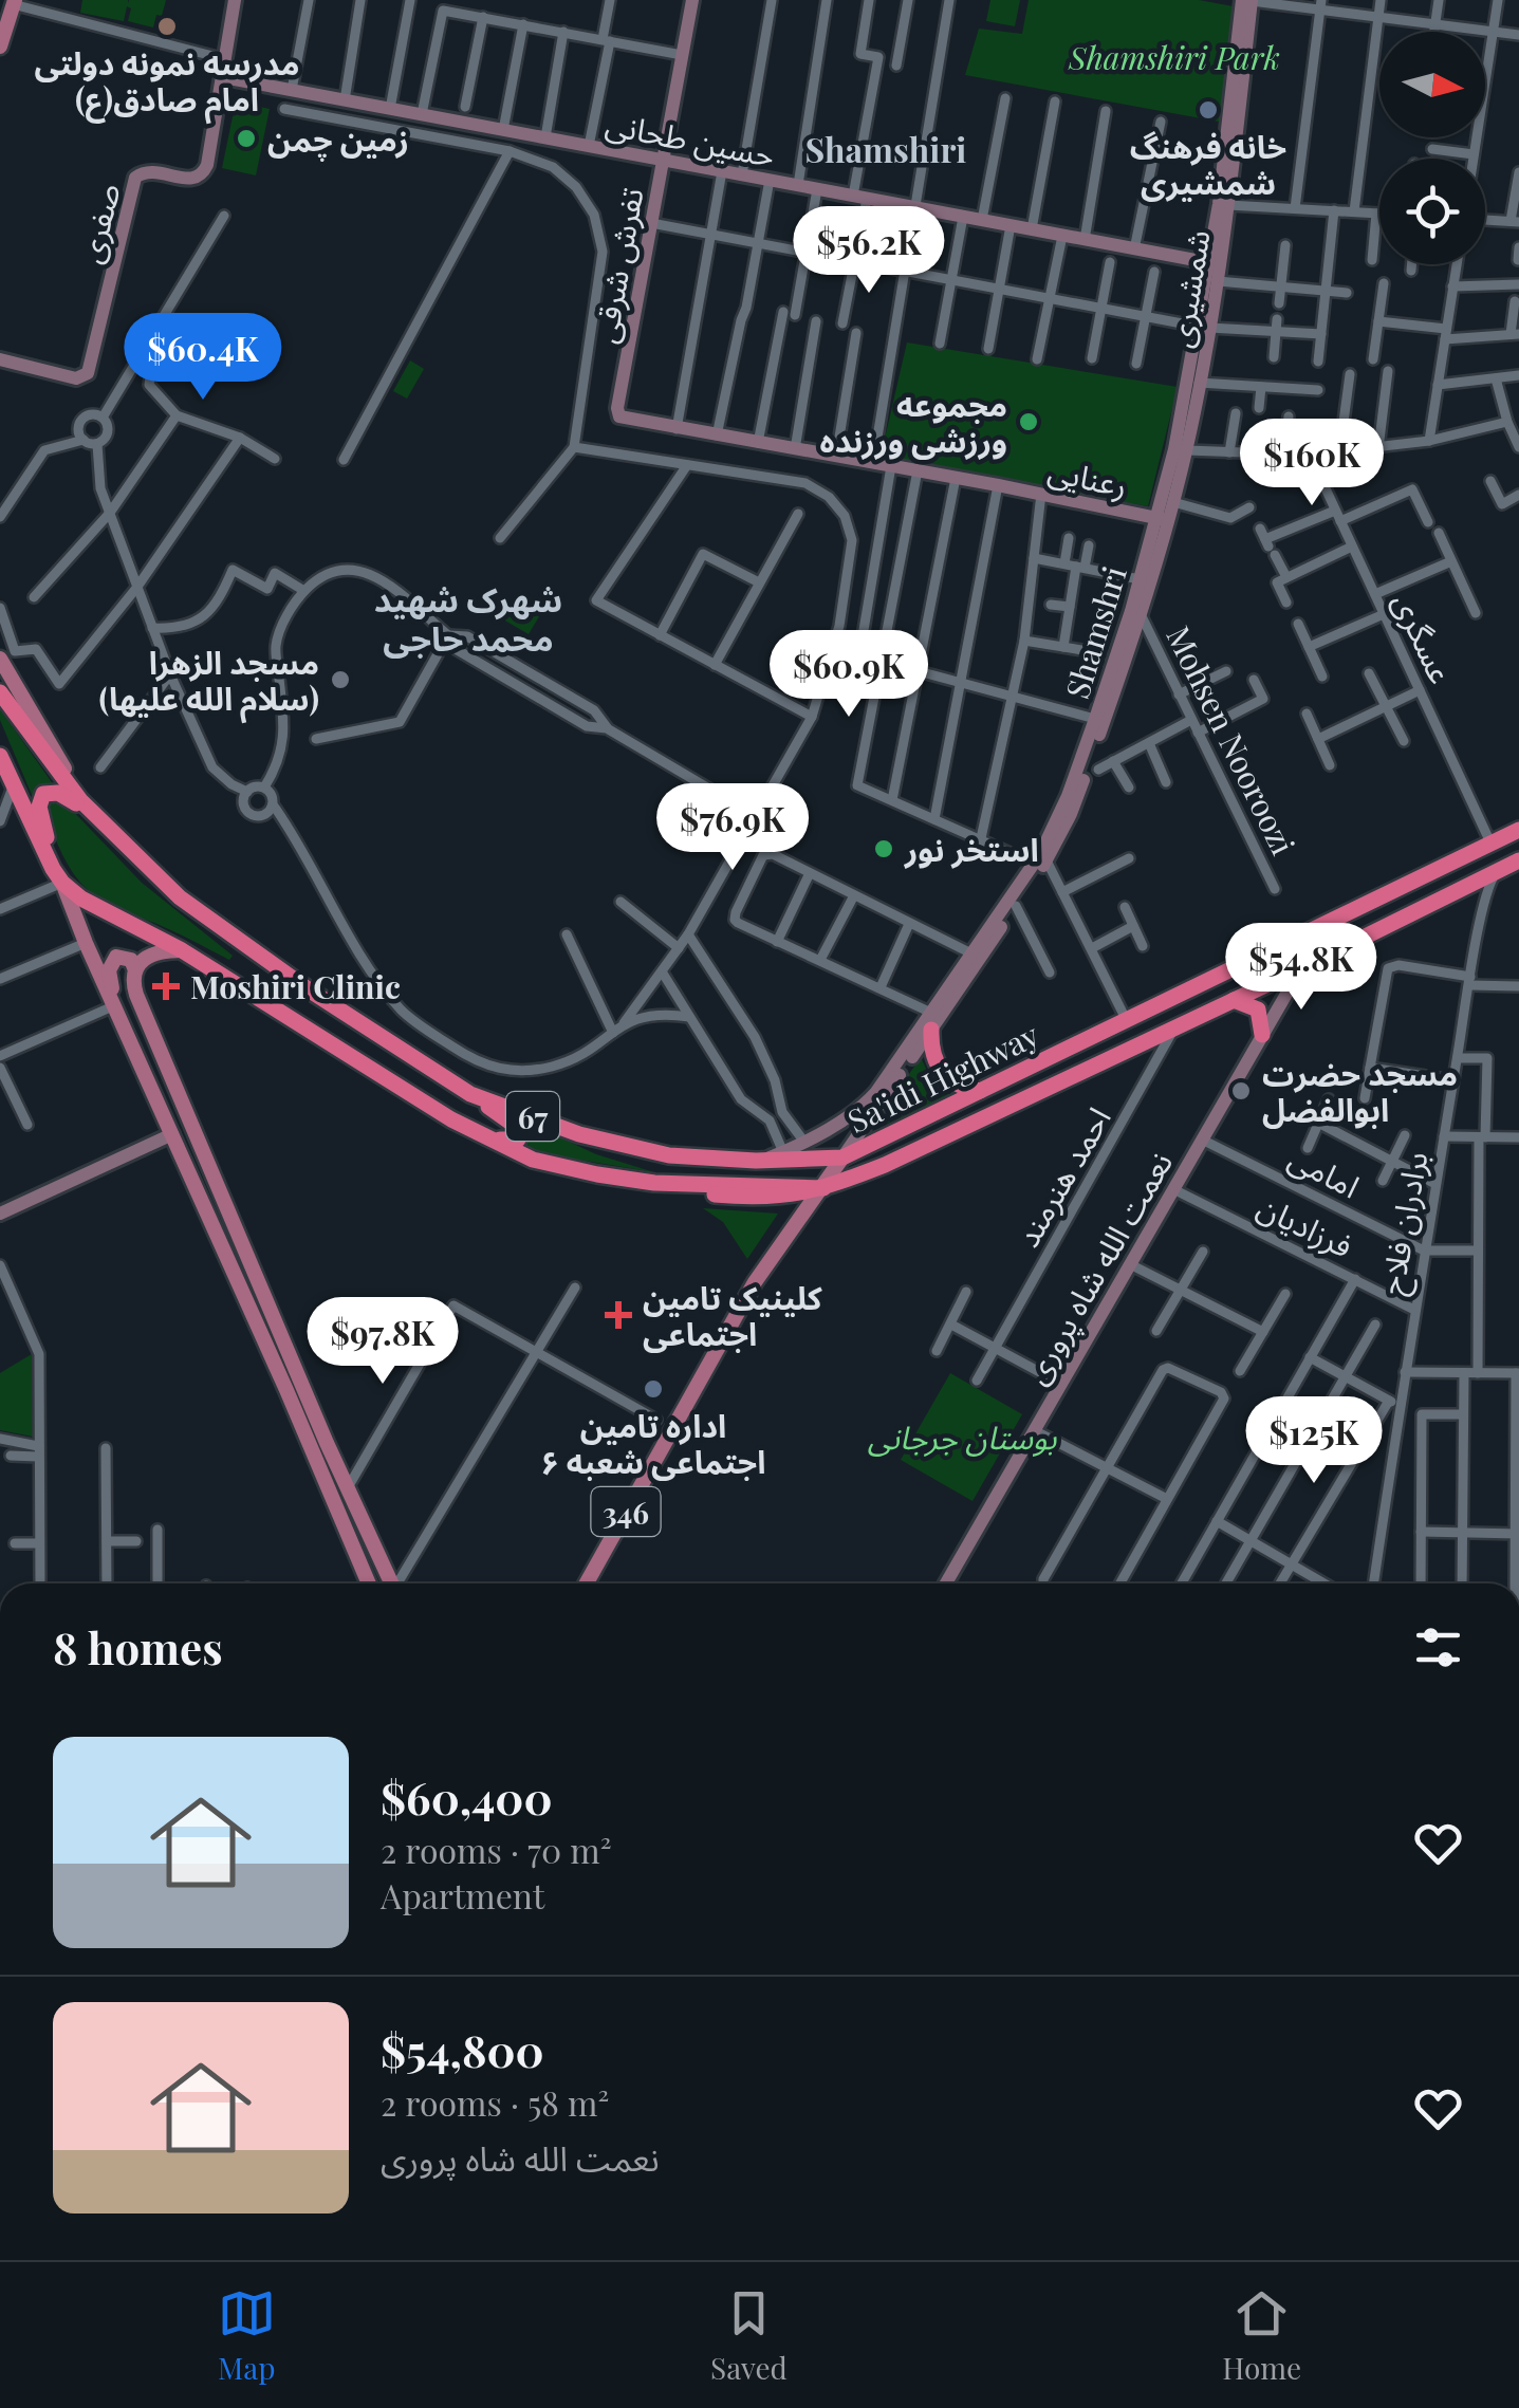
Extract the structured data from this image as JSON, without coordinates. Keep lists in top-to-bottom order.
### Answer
{
  "streets": {
    "highway": ["Sa'idi Highway", "67"],
    "main road": ["346"],
    "street": [
      "حسین طحانی",
      "صفری",
      "تفرش شرقی",
      "شمشیری",
      "رعنایی",
      "Shamshri",
      "عسگری",
      "Mohsen Nooroozi",
      "امامی",
      "احمد هنرمند",
      "برادران فلاح",
      "فرزادیان",
      "نعمت الله شاه پروری"
    ]
  },
  "crossings": [
    ["حسین طحانی", "صفری"],
    ["حسین طحانی", "تفرش شرقی"],
    ["تفرش شرقی", "رعنایی"],
    ["شمشیری", "Shamshri"],
    ["رعنایی", "Shamshri"],
    ["Shamshri", "Mohsen Nooroozi"],
    ["Shamshri", "Sa'idi Highway"],
    ["عسگری", "Sa'idi Highway"],
    ["Sa'idi Highway", "67"],
    ["Sa'idi Highway", "احمد هنرمند"],
    ["Sa'idi Highway", "برادران فلاح"],
    ["Sa'idi Highway", "نعمت الله شاه پروری"],
    ["Sa'idi Highway", "346"],
    ["67", "346"],
    ["امامی", "برادران فلاح"],
    ["امامی", "نعمت الله شاه پروری"],
    ["برادران فلاح", "فرزادیان"],
    ["فرزادیان", "نعمت الله شاه پروری"]
  ],
  "districts": ["Shamshiri", "شهرک شهید محمد حاجی"],
  "parks": ["Shamshiri Park", "بوستان جرجانی"],
  "places": {
    "other": [
      "مدرسه نمونه دولتی امام صادق(ع)",
      "خانه فرهنگ شمشیری",
      "زمین چمن",
      "مجموعه ورزشی ورزنده",
      "مسجد الزهرا (سلام الله علیها)",
      "استخر نور",
      "مسجد حضرت ابوالفضل",
      "اداره تامین اجتماعی شعبه ۶"
    ],
    "health": ["Moshiri Clinic", "کلینیک تامین اجتماعی"]
  },
  "north": "right",
  "page": {
    "price": [
      "$56.2K",
      "$60.4K",
      "$160K",
      "$60.9K",
      "$76.9K",
      "$54.8K",
      "$97.8K",
      "$125K"
    ],
    "heading": "8 homes",
    "list": [
      {
        "name": "$60,400",
        "note": "2 rooms · 70 m² · Apartment"
      },
      {
        "name": "$54,800",
        "note": "2 rooms · 58 m² · نعمت الله شاه پروری"
      }
    ],
    "tabs": ["Map", "Saved", "Home"]
  }
}
